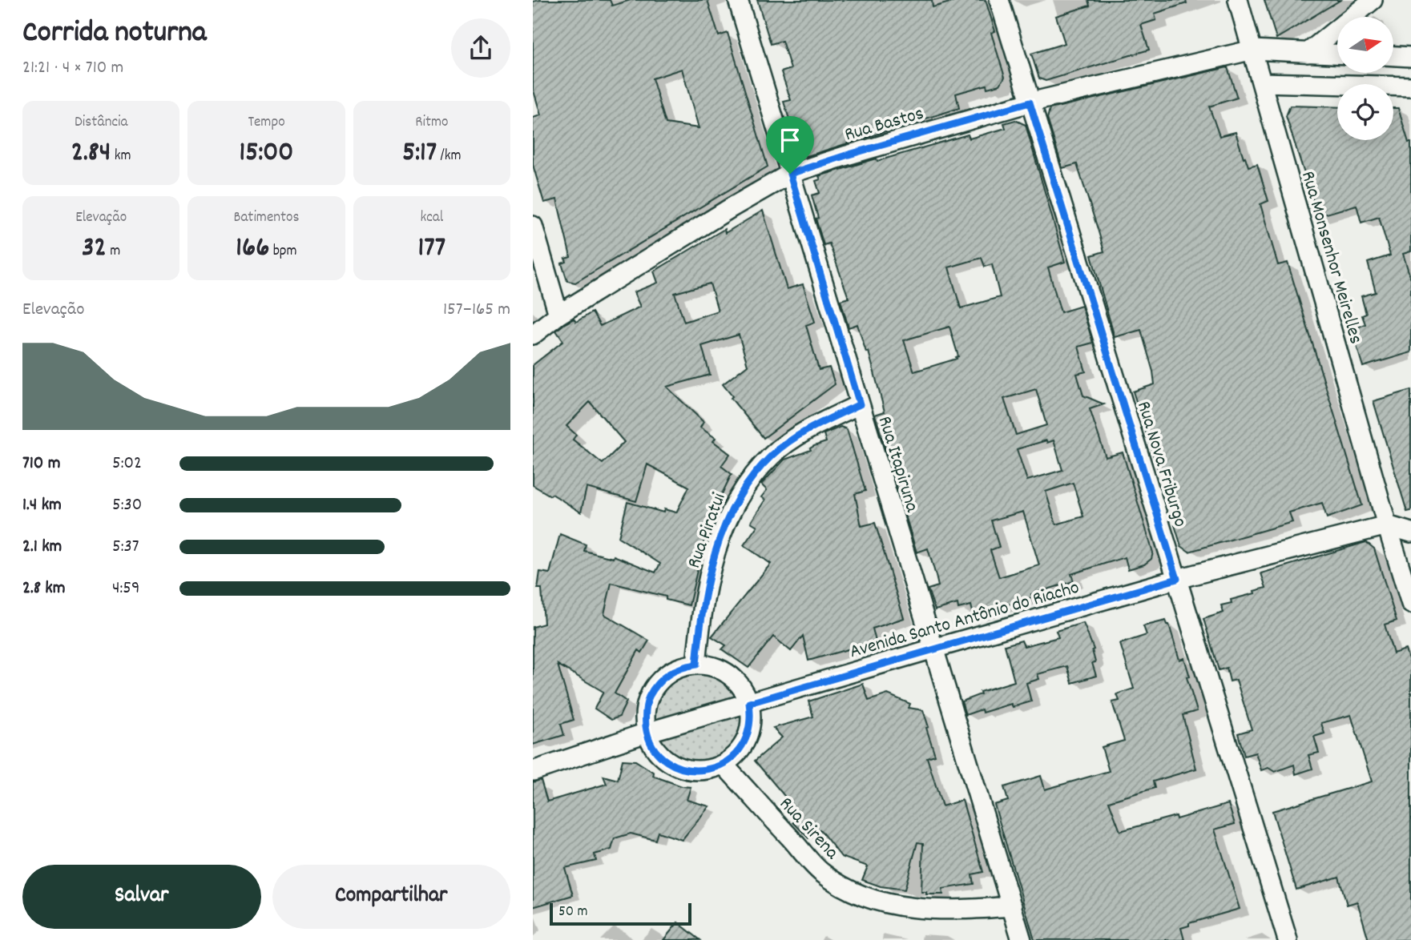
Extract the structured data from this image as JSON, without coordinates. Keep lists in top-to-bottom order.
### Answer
{
  "streets": {
    "street": [
      "Rua Bastos",
      "Rua Monsenhor Meirelles",
      "Rua Itapiruna",
      "Rua Nova Friburgo",
      "Rua Piratui",
      "Avenida Santo Antônio do Riacho",
      "Rua Sirena"
    ]
  },
  "crossings": [
    ["Rua Bastos", "Rua Monsenhor Meirelles"],
    ["Rua Bastos", "Rua Itapiruna"],
    ["Rua Bastos", "Rua Nova Friburgo"],
    ["Rua Monsenhor Meirelles", "Avenida Santo Antônio do Riacho"],
    ["Rua Itapiruna", "Rua Piratui"],
    ["Rua Itapiruna", "Avenida Santo Antônio do Riacho"],
    ["Rua Itapiruna", "Rua Sirena"],
    ["Rua Nova Friburgo", "Avenida Santo Antônio do Riacho"]
  ],
  "scale_bar": "50 m",
  "north": "right",
  "page": {
    "heading": ["Corrida noturna", "21:21 · 4 × 710 m"],
    "stats": [
      ["Distância", "2.84 km"],
      ["Tempo", "15:00"],
      ["Ritmo", "5:17 /km"],
      ["Elevação", "32 m"],
      ["Batimentos", "166 bpm"],
      ["kcal", "177"]
    ],
    "chart": ["Elevação", "157–165 m"],
    "list": [
      {
        "name": "710 m",
        "note": "5:02"
      },
      {
        "name": "1.4 km",
        "note": "5:30"
      },
      {
        "name": "2.1 km",
        "note": "5:37"
      },
      {
        "name": "2.8 km",
        "note": "4:59"
      }
    ],
    "buttons": ["Salvar", "Compartilhar"],
    "scale": "50 m"
  }
}
